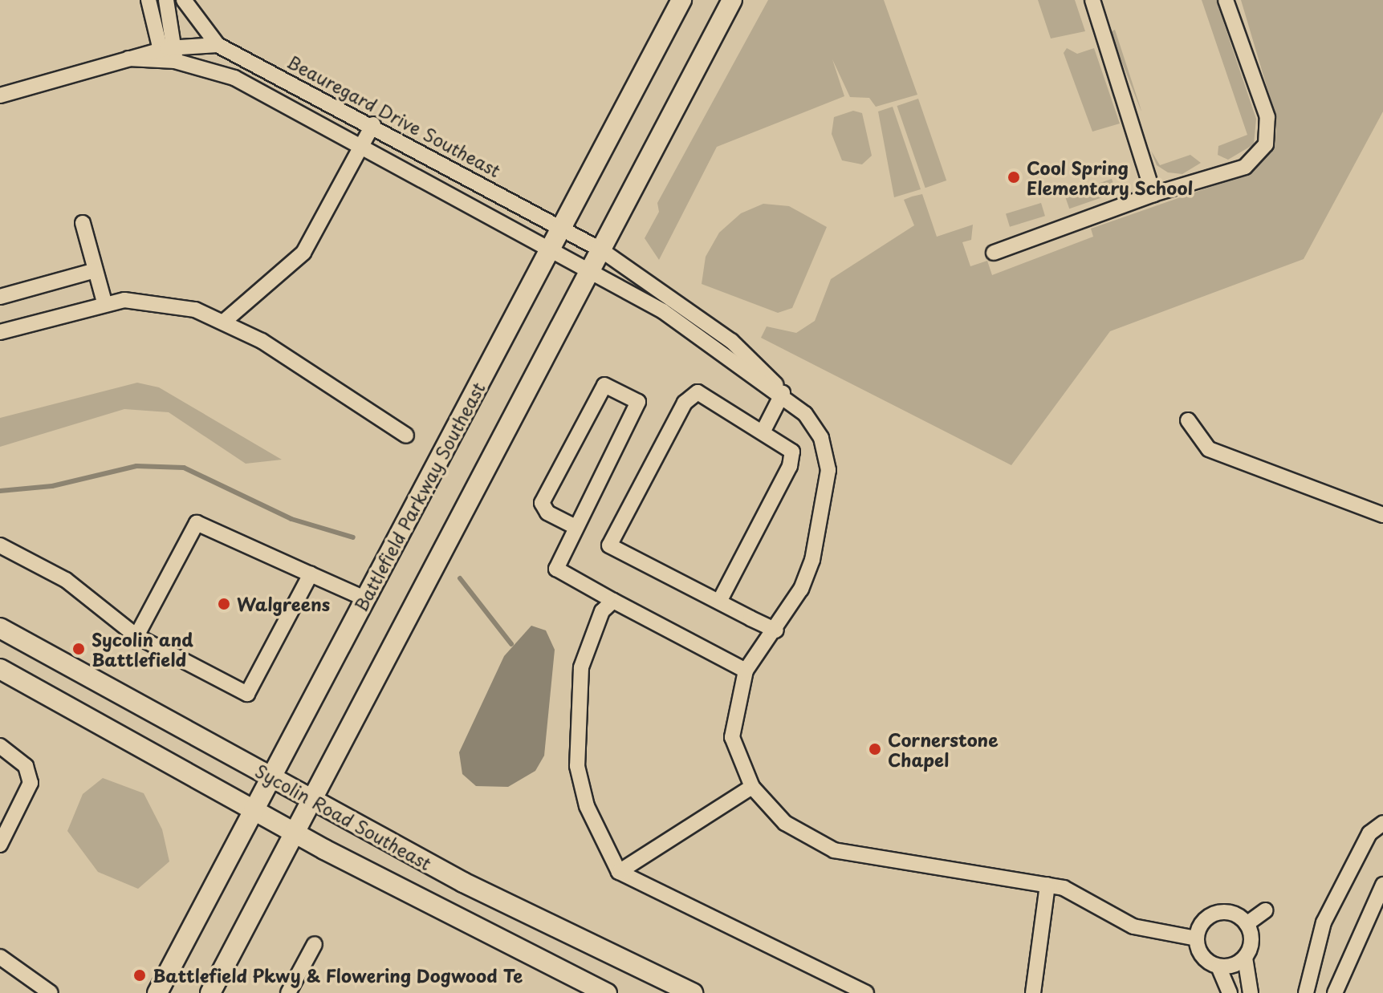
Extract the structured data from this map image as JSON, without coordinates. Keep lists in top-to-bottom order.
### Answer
{
  "streets": {
    "main road": ["Battlefield Parkway Southeast", "Sycolin Road Southeast"],
    "street": ["Beauregard Drive Southeast"]
  },
  "crossings": [
    ["Beauregard Drive Southeast", "Battlefield Parkway Southeast"],
    ["Battlefield Parkway Southeast", "Sycolin Road Southeast"]
  ],
  "places": [
    "Cool Spring Elementary School",
    "Walgreens",
    "Sycolin and Battlefield",
    "Cornerstone Chapel",
    "Battlefield Pkwy & Flowering Dogwood Te"
  ]
}
